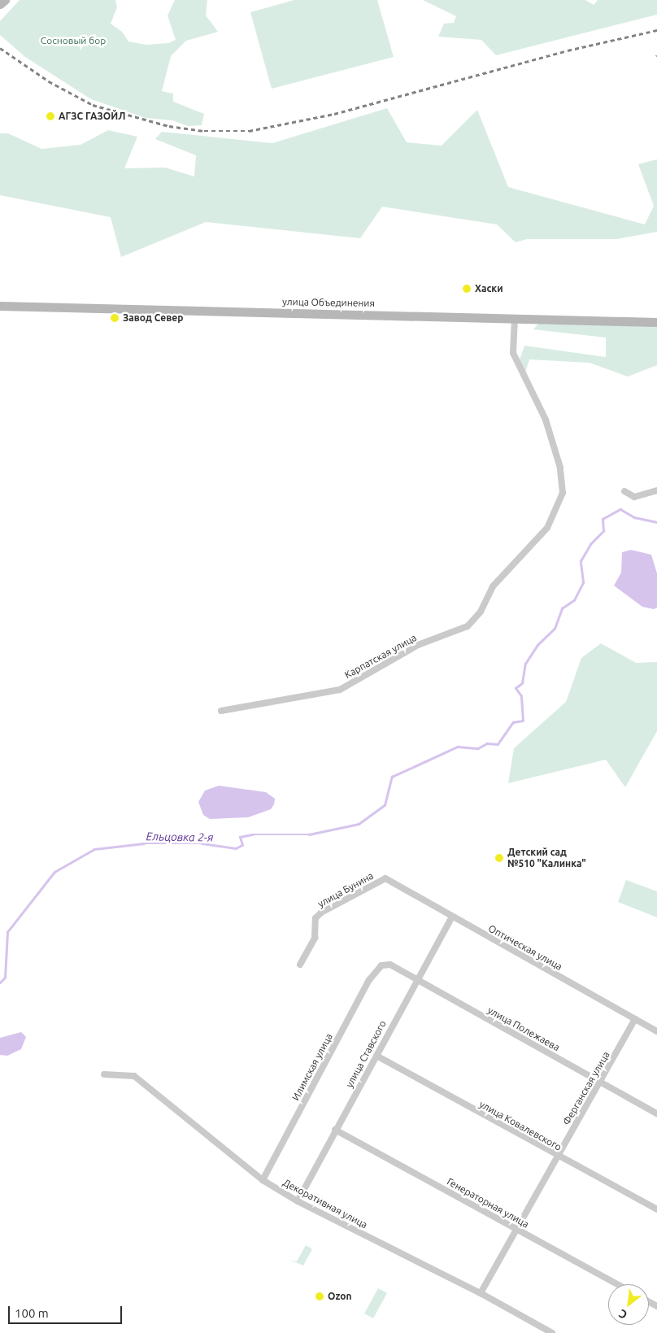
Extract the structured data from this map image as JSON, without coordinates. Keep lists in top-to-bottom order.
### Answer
{
  "streets": {
    "main road": ["улица Объединения"],
    "street": [
      "Карпатская улица",
      "улица Бунина",
      "Оптическая улица",
      "улица Полежаева",
      "улица Ставского",
      "Илимская улица",
      "Ферганская улица",
      "улица Ковалевского",
      "Генераторная улица",
      "Декоративная улица"
    ]
  },
  "crossings": [
    ["улица Объединения", "Карпатская улица"],
    ["улица Бунина", "Оптическая улица"],
    ["Оптическая улица", "улица Ставского"],
    ["Оптическая улица", "Ферганская улица"],
    ["улица Полежаева", "улица Ставского"],
    ["улица Полежаева", "Илимская улица"],
    ["улица Полежаева", "Ферганская улица"],
    ["улица Ставского", "улица Ковалевского"],
    ["улица Ставского", "Генераторная улица"],
    ["улица Ставского", "Декоративная улица"],
    ["Илимская улица", "Декоративная улица"],
    ["Ферганская улица", "улица Ковалевского"],
    ["Ферганская улица", "Генераторная улица"],
    ["Ферганская улица", "Декоративная улица"]
  ],
  "water": ["Ельцовка 2-я"],
  "parks": ["Сосновый бор"],
  "places": [
    "АГЗС ГАЗОЙЛ",
    "Хаски",
    "Завод Север",
    "Детский сад №510 \"Калинка\"",
    "Ozon"
  ],
  "scale_bar": "100 m",
  "north": "bottom left"
}
